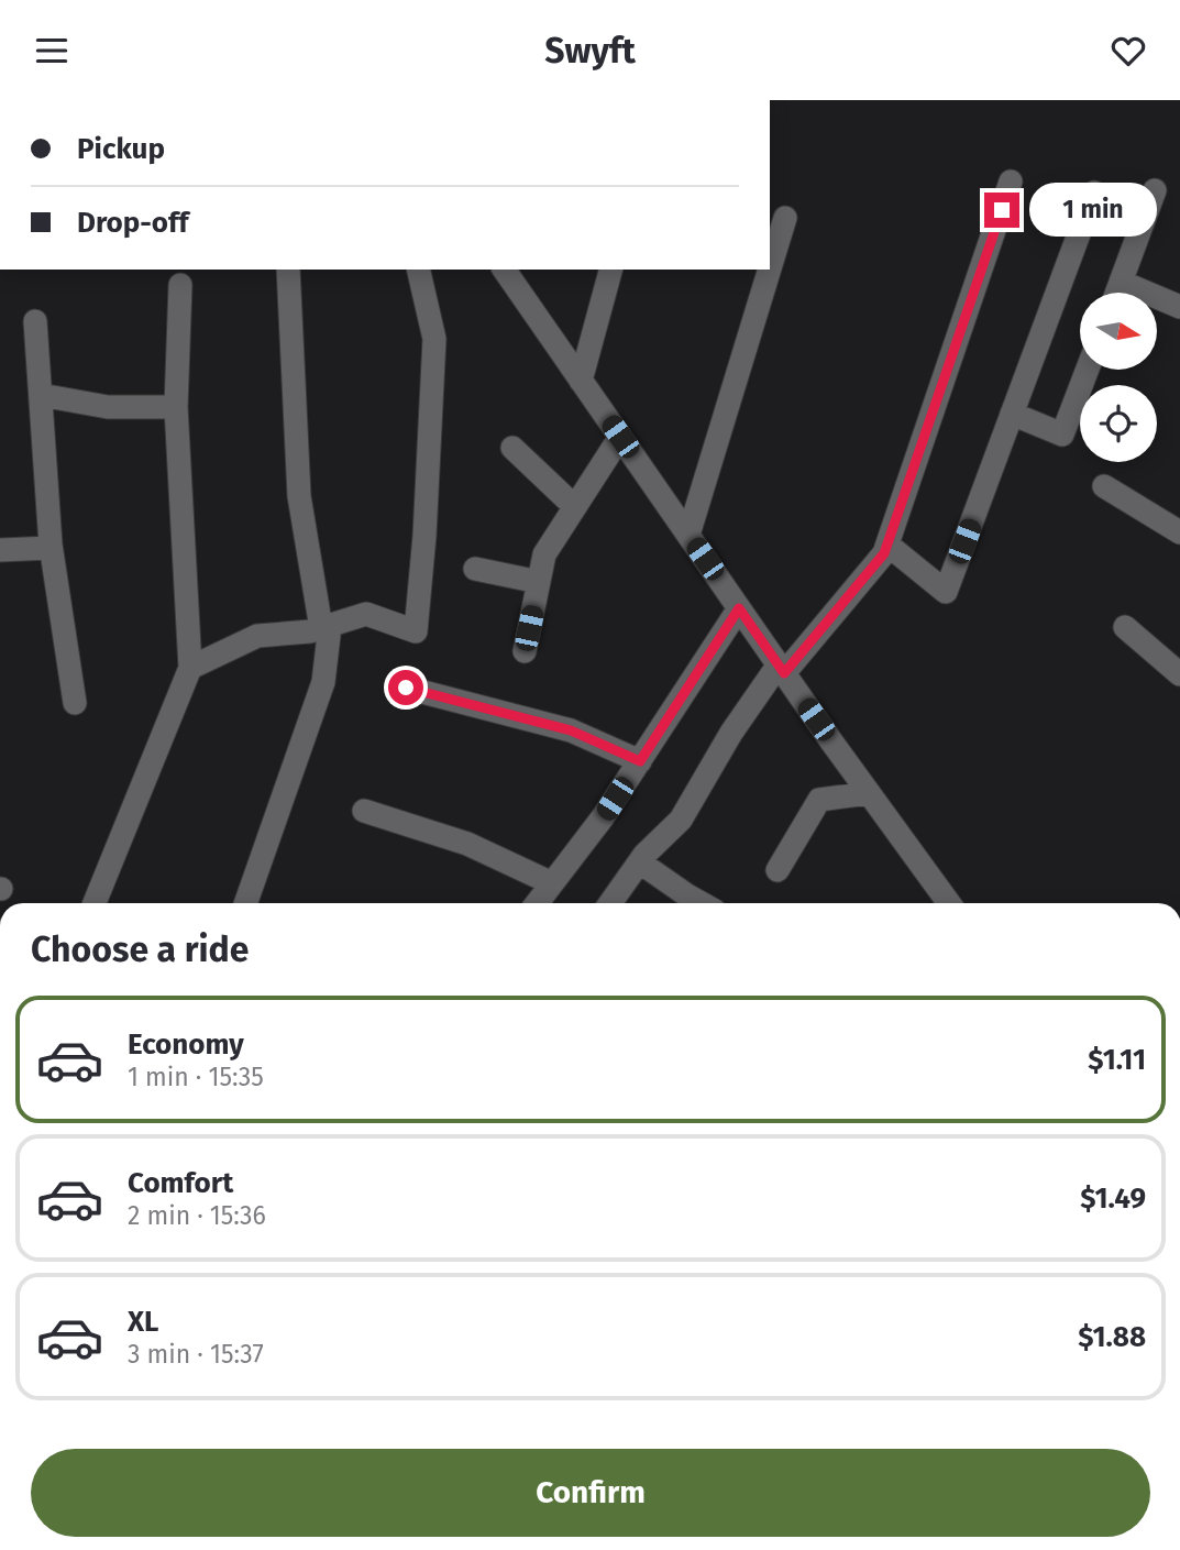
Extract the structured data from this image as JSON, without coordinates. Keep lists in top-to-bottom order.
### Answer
{
  "north": "right",
  "page": {
    "header": "Swyft",
    "banner": ["Pickup", "Drop-off"],
    "bubble": "1 min",
    "heading": "Choose a ride",
    "list": [
      {
        "name": "Economy",
        "note": "1 min · 15:35",
        "value": "$1.11"
      },
      {
        "name": "Comfort",
        "note": "2 min · 15:36",
        "value": "$1.49"
      },
      {
        "name": "XL",
        "note": "3 min · 15:37",
        "value": "$1.88"
      }
    ],
    "buttons": "Confirm"
  }
}
